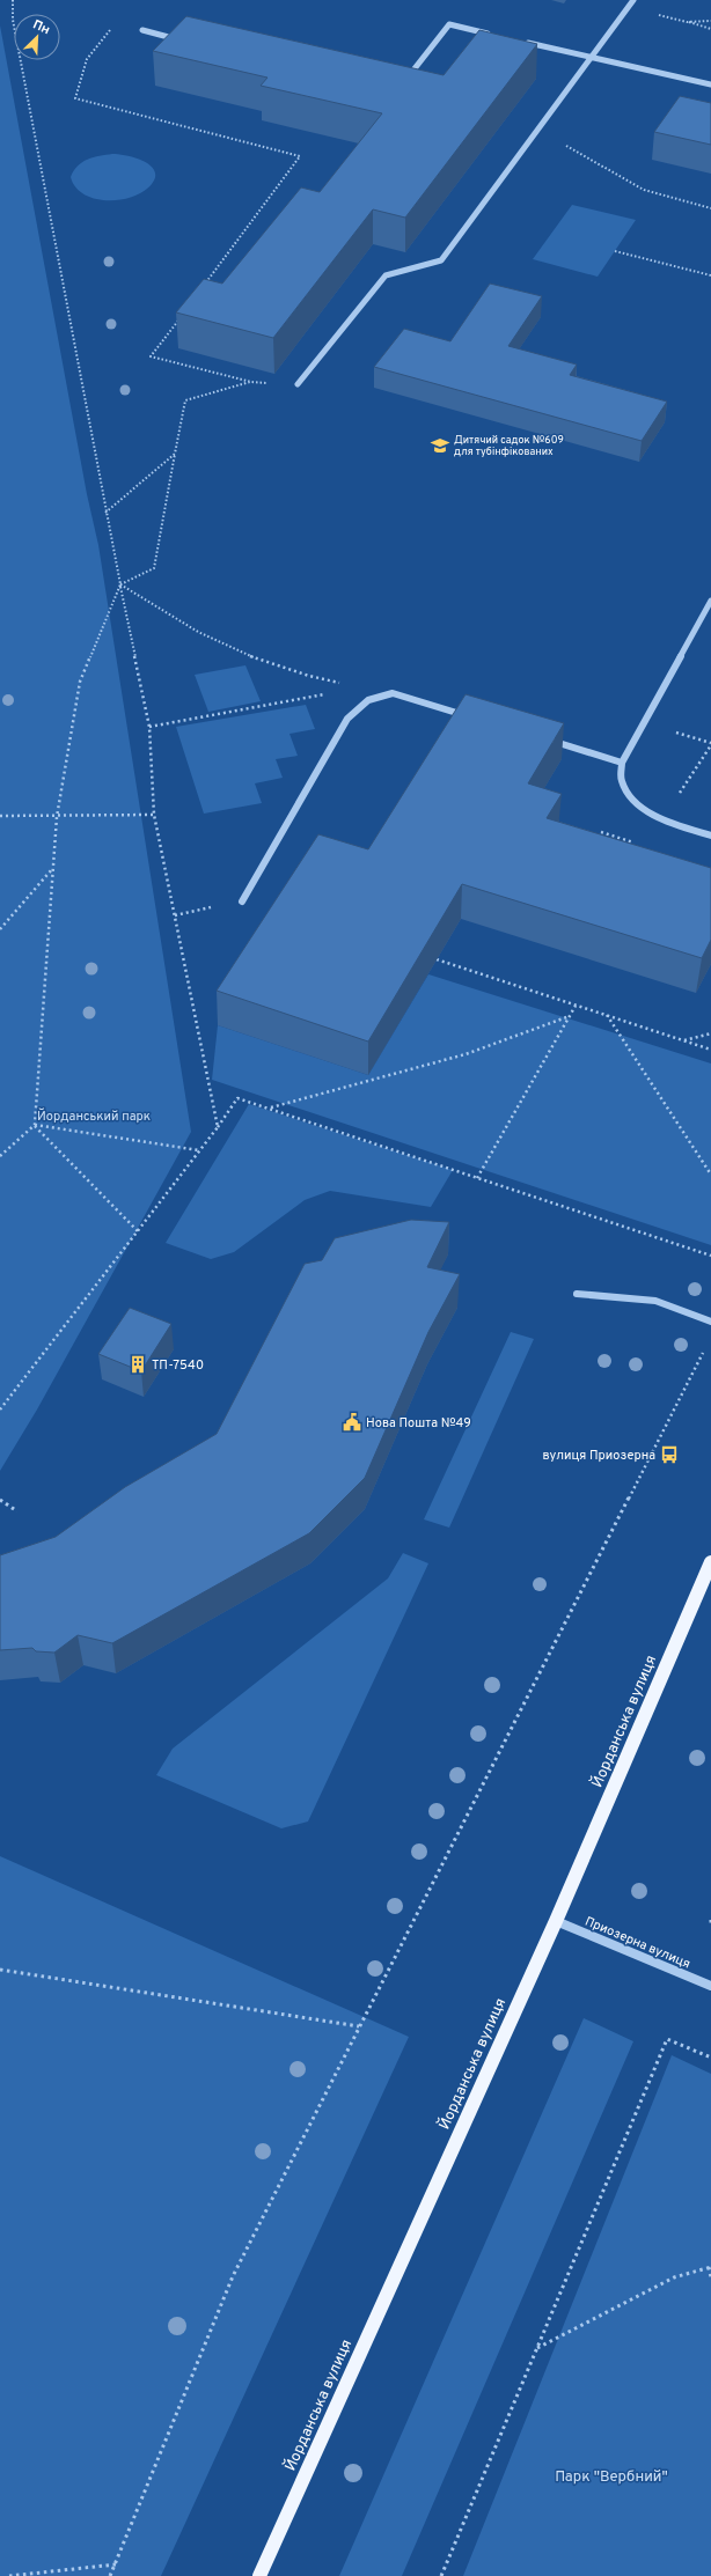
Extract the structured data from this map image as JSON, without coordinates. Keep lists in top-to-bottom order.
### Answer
{
  "streets": {
    "main road": ["Йорданська вулиця"],
    "street": ["Приозерна вулиця"]
  },
  "crossings": [
    ["Йорданська вулиця", "Приозерна вулиця"]
  ],
  "parks": ["Йорданський парк", "Парк \"Вербний\""],
  "places": {
    "school or university": ["Дитячий садок №609 для тубінфікованих"],
    "building": ["ТП-7540"],
    "public building": ["Нова Пошта №49"],
    "bus stop": ["вулиця Приозерна"]
  },
  "north": "top right"
}
